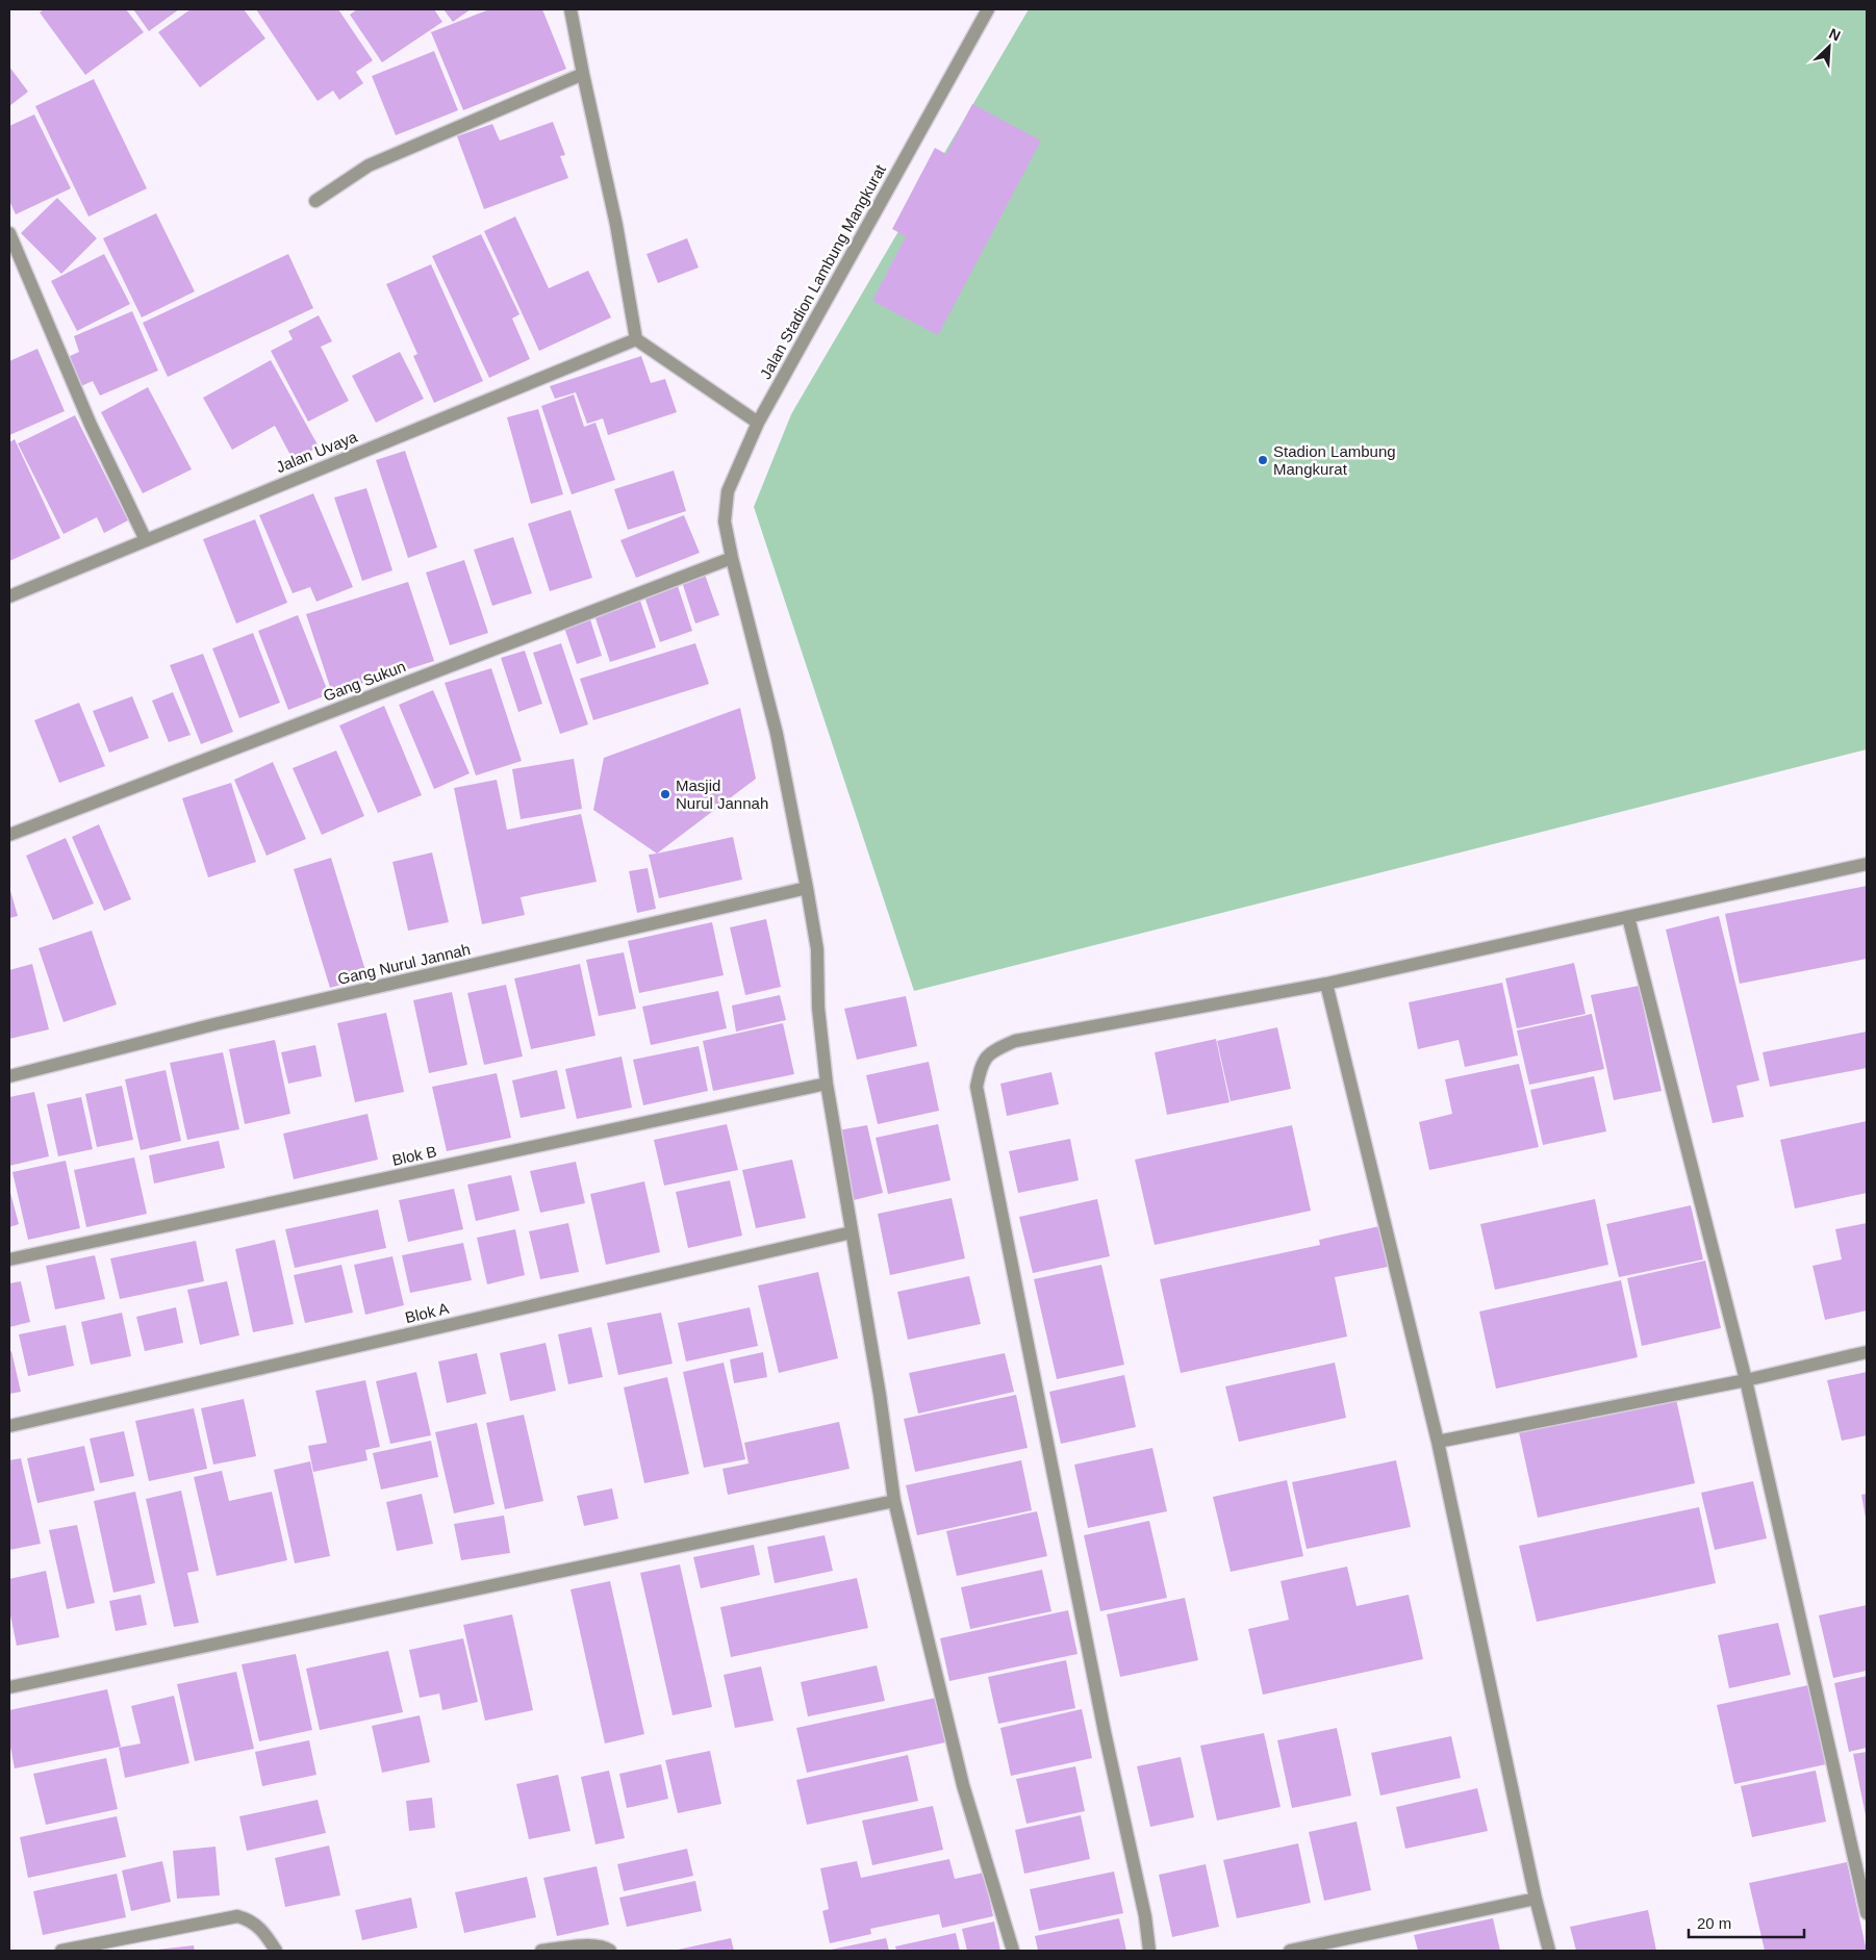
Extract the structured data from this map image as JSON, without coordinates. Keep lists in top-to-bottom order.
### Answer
{
  "streets": {
    "street": [
      "Jalan Stadion Lambung Mangkurat",
      "Jalan Uvaya",
      "Gang Sukun",
      "Gang Nurul Jannah",
      "Blok B",
      "Blok A"
    ]
  },
  "crossings": [
    ["Jalan Stadion Lambung Mangkurat", "Gang Sukun"],
    ["Jalan Stadion Lambung Mangkurat", "Gang Nurul Jannah"],
    ["Jalan Stadion Lambung Mangkurat", "Blok B"],
    ["Jalan Stadion Lambung Mangkurat", "Blok A"]
  ],
  "places": ["Stadion Lambung Mangkurat", "Masjid Nurul Jannah"],
  "scale_bar": "20 m",
  "north": "top right"
}
